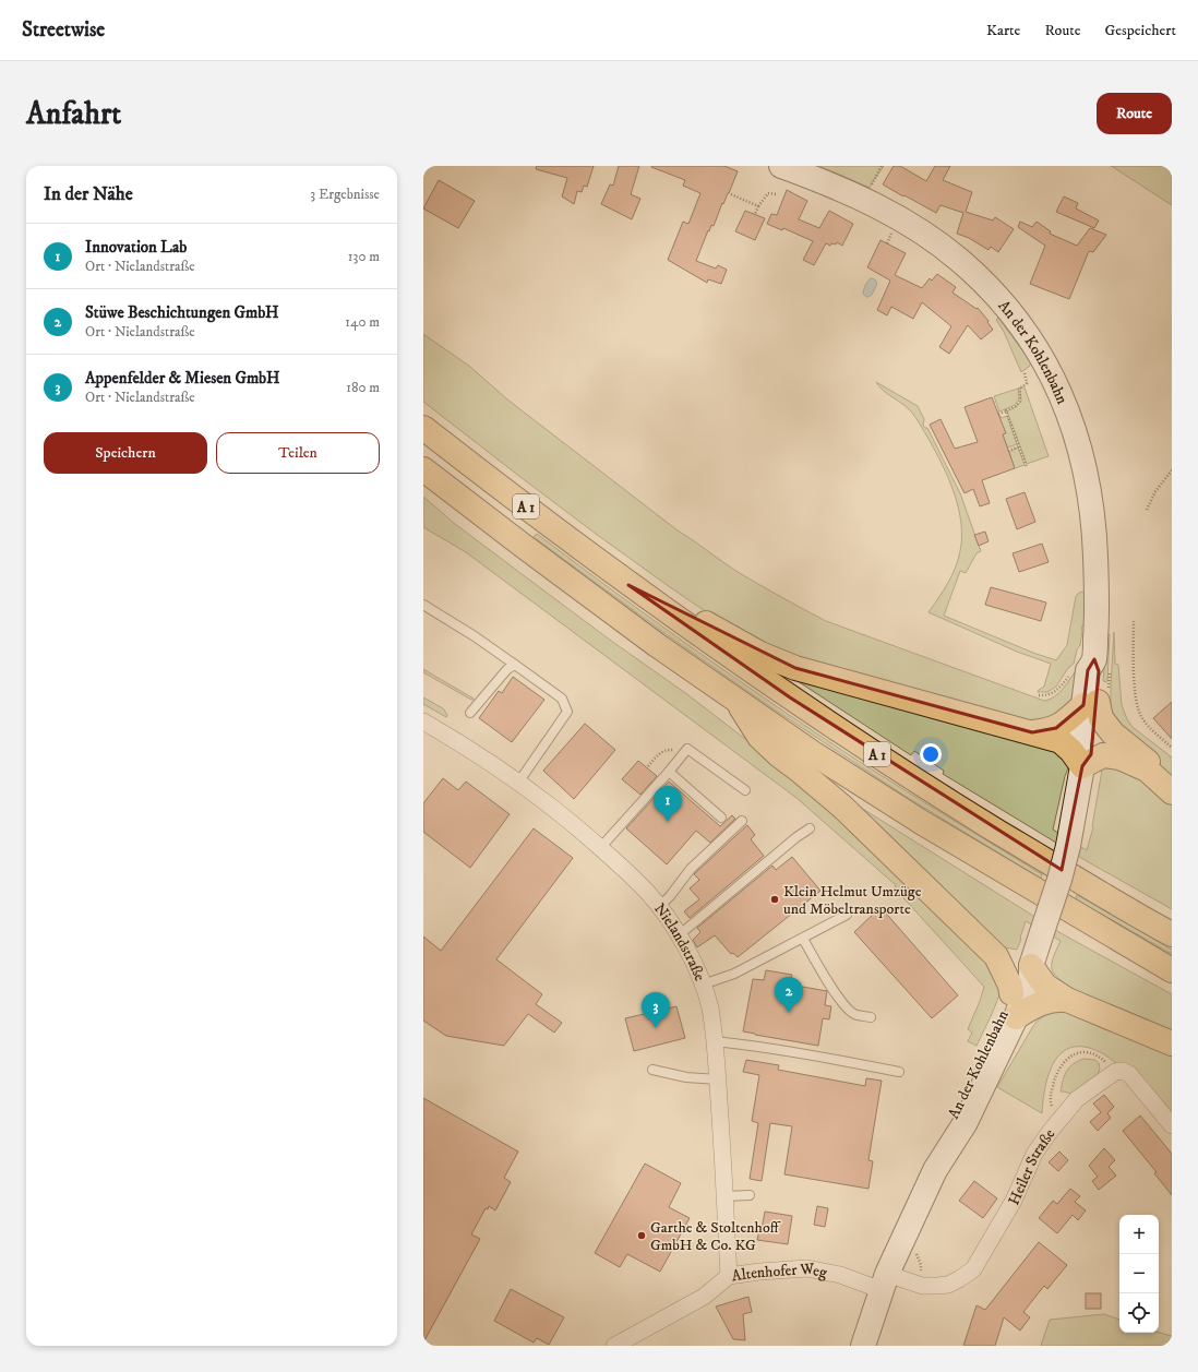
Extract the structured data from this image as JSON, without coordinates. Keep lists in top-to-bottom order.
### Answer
{
  "streets": {
    "highway": ["A 1"],
    "main road": ["An der Kohlenbahn"],
    "street": ["Nielandstraße", "Heiler Straße", "Altenhofer Weg"]
  },
  "crossings": [
    ["An der Kohlenbahn", "Heiler Straße"],
    ["An der Kohlenbahn", "Altenhofer Weg"],
    ["Nielandstraße", "Altenhofer Weg"],
    ["Heiler Straße", "Altenhofer Weg"]
  ],
  "places": ["Klein Helmut Umzüge und Möbeltransporte", "Garthe & Stoltenhoff GmbH & Co. KG"],
  "page": {
    "header": "Streetwise",
    "nav": ["Karte", "Route", "Gespeichert"],
    "buttons": [
      "Route",
      ["Speichern", "Teilen"]
    ],
    "title": "Anfahrt",
    "heading": ["In der Nähe", "3 Ergebnisse"],
    "list": [
      {
        "mark": "1",
        "name": "Innovation Lab",
        "note": "Ort · Nielandstraße",
        "value": "130 m"
      },
      {
        "mark": "2",
        "name": "Stüwe Beschichtungen GmbH",
        "note": "Ort · Nielandstraße",
        "value": "140 m"
      },
      {
        "mark": "3",
        "name": "Appenfelder & Miesen GmbH",
        "note": "Ort · Nielandstraße",
        "value": "180 m"
      }
    ],
    "pins": ["1", "2", "3"],
    "map_buttons": ["+", "−"]
  }
}
